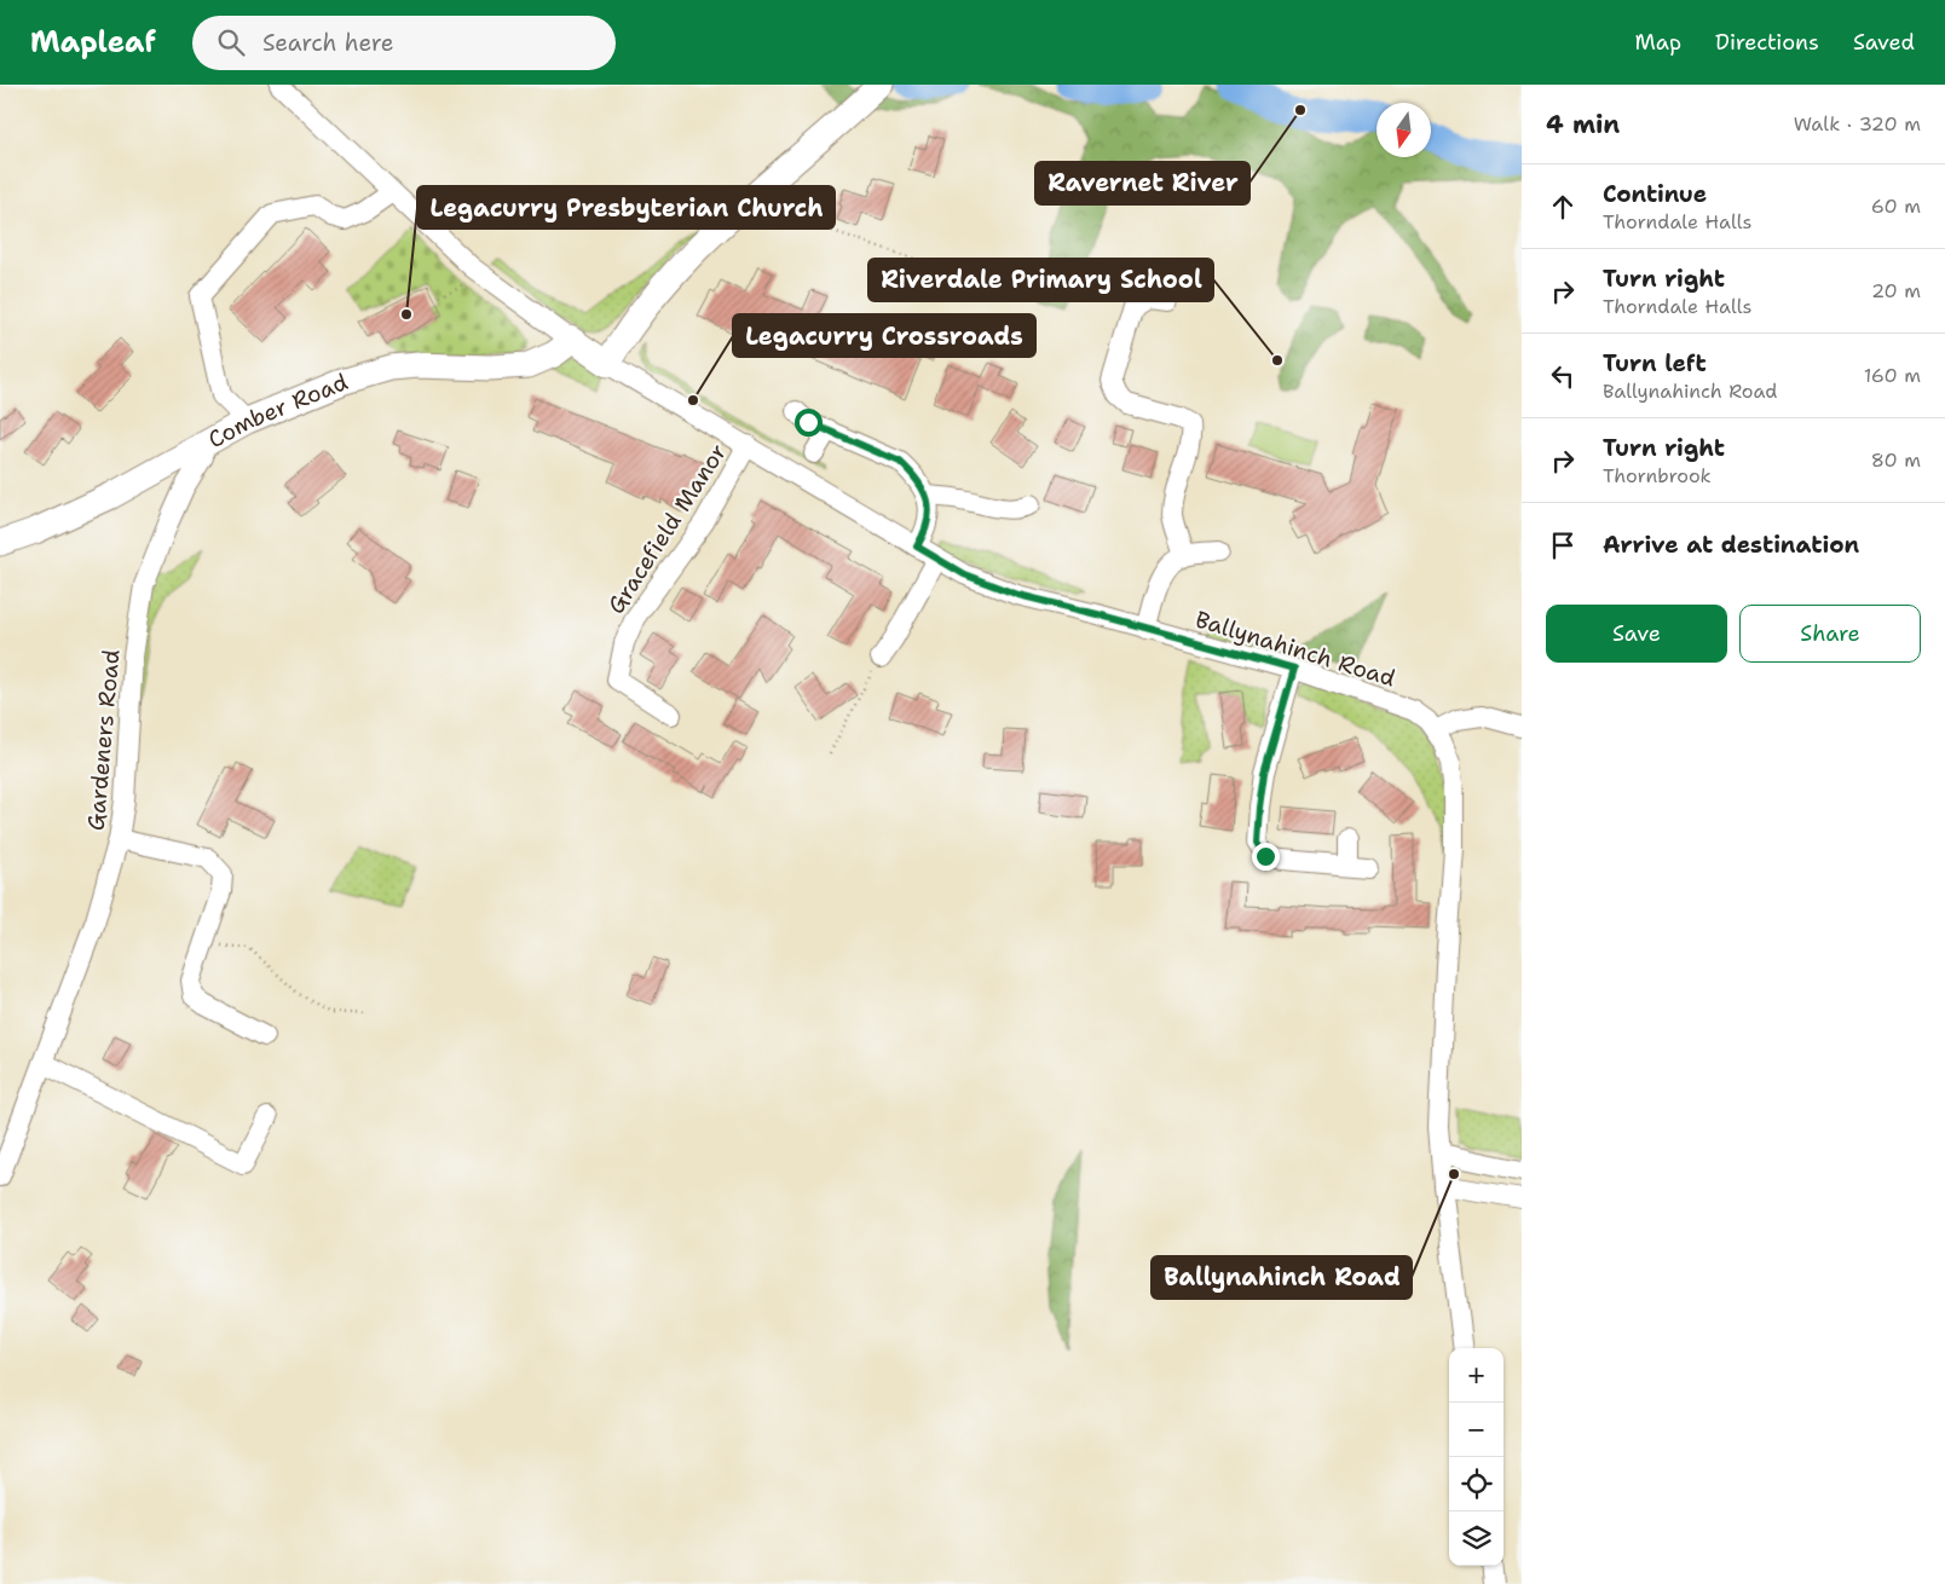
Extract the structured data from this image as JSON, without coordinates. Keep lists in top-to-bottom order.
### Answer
{
  "streets": {
    "main road": ["Comber Road"],
    "street": ["Gracefield Manor", "Ballynahinch Road", "Gardeners Road"]
  },
  "crossings": [
    ["Comber Road", "Gardeners Road"],
    ["Gracefield Manor", "Ballynahinch Road"]
  ],
  "places": [
    "Ravernet River",
    "Legacurry Presbyterian Church",
    "Riverdale Primary School",
    "Legacurry Crossroads",
    "Ballynahinch Road"
  ],
  "north": "bottom",
  "page": {
    "header": "Mapleaf",
    "search": "Search here",
    "nav": ["Map", "Directions", "Saved"],
    "heading": ["4 min", "Walk · 320 m"],
    "list": [
      ["Continue", "Thorndale Halls", "60 m"],
      ["Turn right", "Thorndale Halls", "20 m"],
      ["Turn left", "Ballynahinch Road", "160 m"],
      ["Turn right", "Thornbrook", "80 m"],
      "Arrive at destination"
    ],
    "buttons": ["Save", "Share"],
    "map_buttons": ["+", "−"]
  }
}
